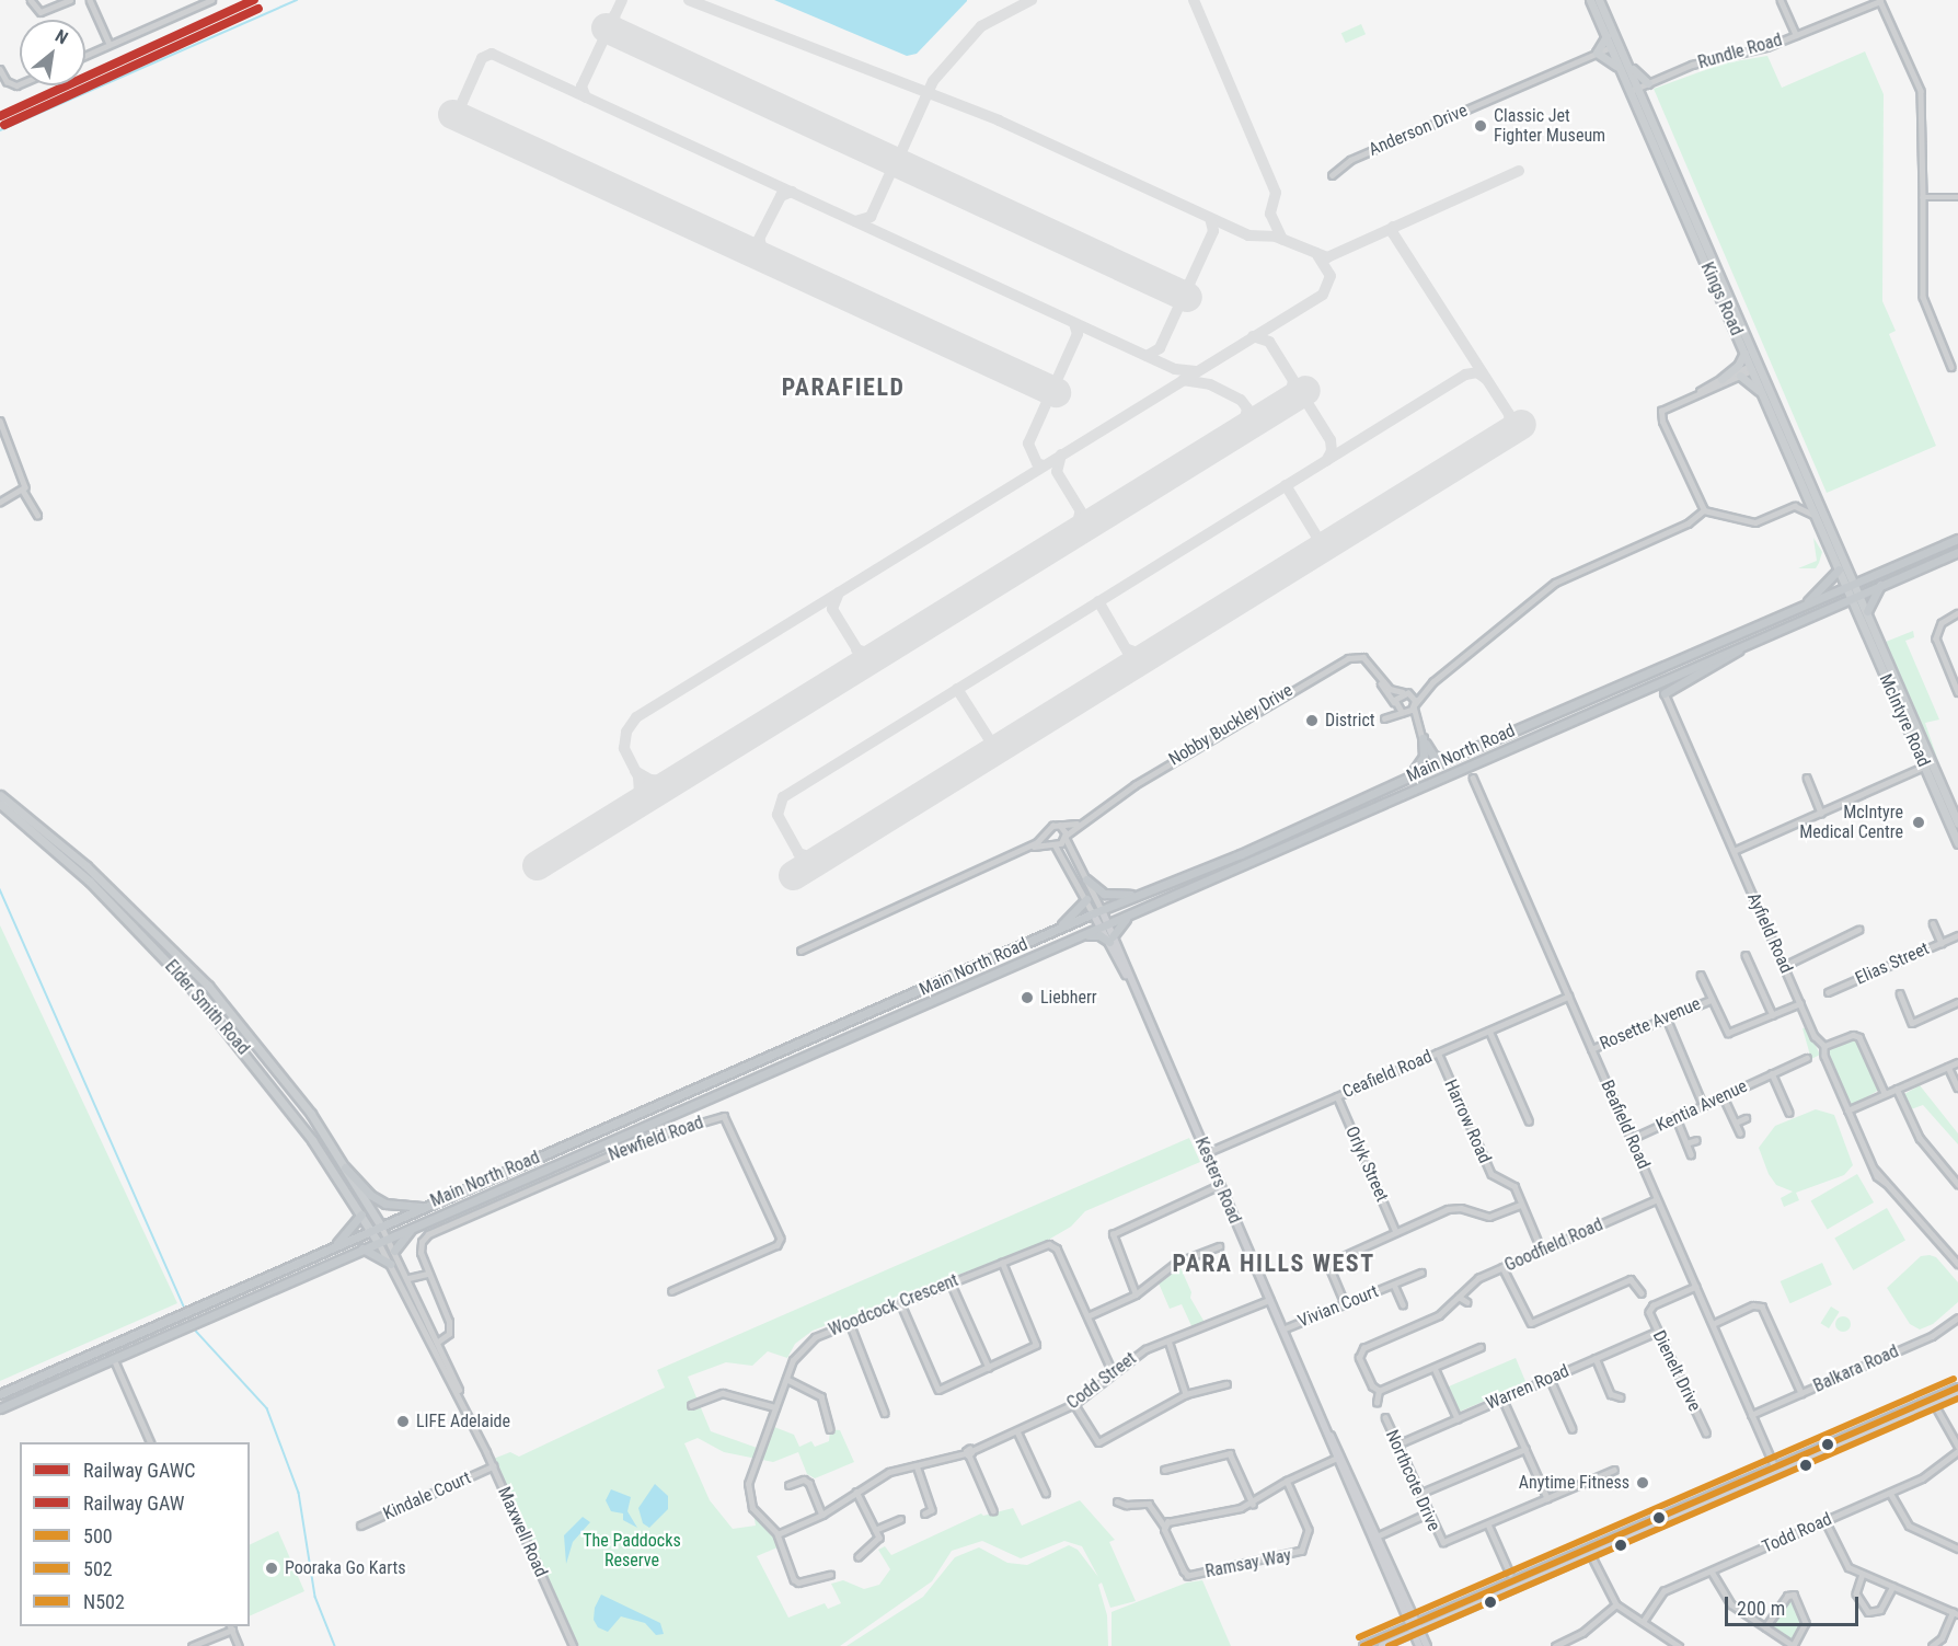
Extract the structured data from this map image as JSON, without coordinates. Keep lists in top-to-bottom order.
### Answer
{
  "streets": {
    "highway": ["Main North Road"],
    "main road": [
      "Kings Road",
      "McIntyre Road",
      "Elder Smith Road",
      "Kesters Road"
    ],
    "street": [
      "Rundle Road",
      "Anderson Drive",
      "Nobby Buckley Drive",
      "Ayfield Road",
      "Elias Street",
      "Rosette Avenue",
      "Ceafield Road",
      "Kentia Avenue",
      "Harrow Road",
      "Beafield Road",
      "Newfield Road",
      "Orlyk Street",
      "Goodfield Road",
      "Woodcock Crescent",
      "Vivian Court",
      "Balkara Road",
      "Dienelt Drive",
      "Codd Street",
      "Warren Road",
      "Northcote Drive",
      "Kindale Court",
      "Maxwell Road",
      "Todd Road",
      "Ramsay Way"
    ]
  },
  "crossings": [
    ["Rundle Road", "Kings Road"],
    ["Anderson Drive", "Kings Road"],
    ["Kings Road", "McIntyre Road"],
    ["Kings Road", "Main North Road"],
    ["McIntyre Road", "Main North Road"],
    ["Nobby Buckley Drive", "Kesters Road"],
    ["Main North Road", "Elder Smith Road"],
    ["Main North Road", "Kesters Road"],
    ["Main North Road", "Maxwell Road"],
    ["Elder Smith Road", "Maxwell Road"],
    ["Rosette Avenue", "Beafield Road"],
    ["Ceafield Road", "Harrow Road"],
    ["Ceafield Road", "Beafield Road"],
    ["Ceafield Road", "Orlyk Street"],
    ["Ceafield Road", "Kesters Road"],
    ["Kentia Avenue", "Beafield Road"],
    ["Harrow Road", "Goodfield Road"],
    ["Beafield Road", "Goodfield Road"],
    ["Beafield Road", "Balkara Road"],
    ["Beafield Road", "Dienelt Drive"],
    ["Newfield Road", "Maxwell Road"],
    ["Kesters Road", "Vivian Court"],
    ["Kesters Road", "Codd Street"],
    ["Woodcock Crescent", "Codd Street"],
    ["Dienelt Drive", "Warren Road"],
    ["Warren Road", "Northcote Drive"],
    ["Kindale Court", "Maxwell Road"]
  ],
  "districts": ["PARAFIELD", "PARA HILLS WEST"],
  "parks": ["The Paddocks Reserve"],
  "places": [
    "Classic Jet Fighter Museum",
    "District",
    "McIntyre Medical Centre",
    "Liebherr",
    "LIFE Adelaide",
    "Anytime Fitness",
    "Pooraka Go Karts"
  ],
  "lines": [
    "rail line GAWC",
    "rail line GAW",
    "transit line N502",
    "transit line 500",
    "transit line 502"
  ],
  "legend": [
    "Railway GAWC",
    "Railway GAW",
    "500",
    "502",
    "N502"
  ],
  "scale_bar": "200 m",
  "north": "top right"
}
